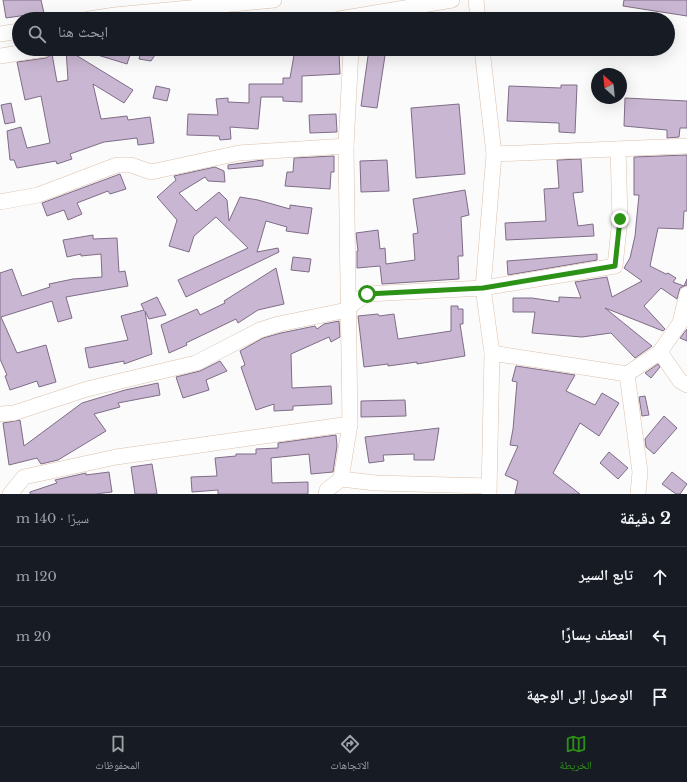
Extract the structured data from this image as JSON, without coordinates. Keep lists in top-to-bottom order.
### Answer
{
  "north": "top left",
  "page": {
    "search": "ابحث هنا",
    "heading": ["2 دقيقة", "سيرًا · 140 m"],
    "list": [
      ["تابع السير", "120 m"],
      ["انعطف يسارًا", "20 m"],
      "الوصول إلى الوجهة"
    ],
    "nav": ["الخريطة", "الاتجاهات", "المحفوظات"]
  }
}
